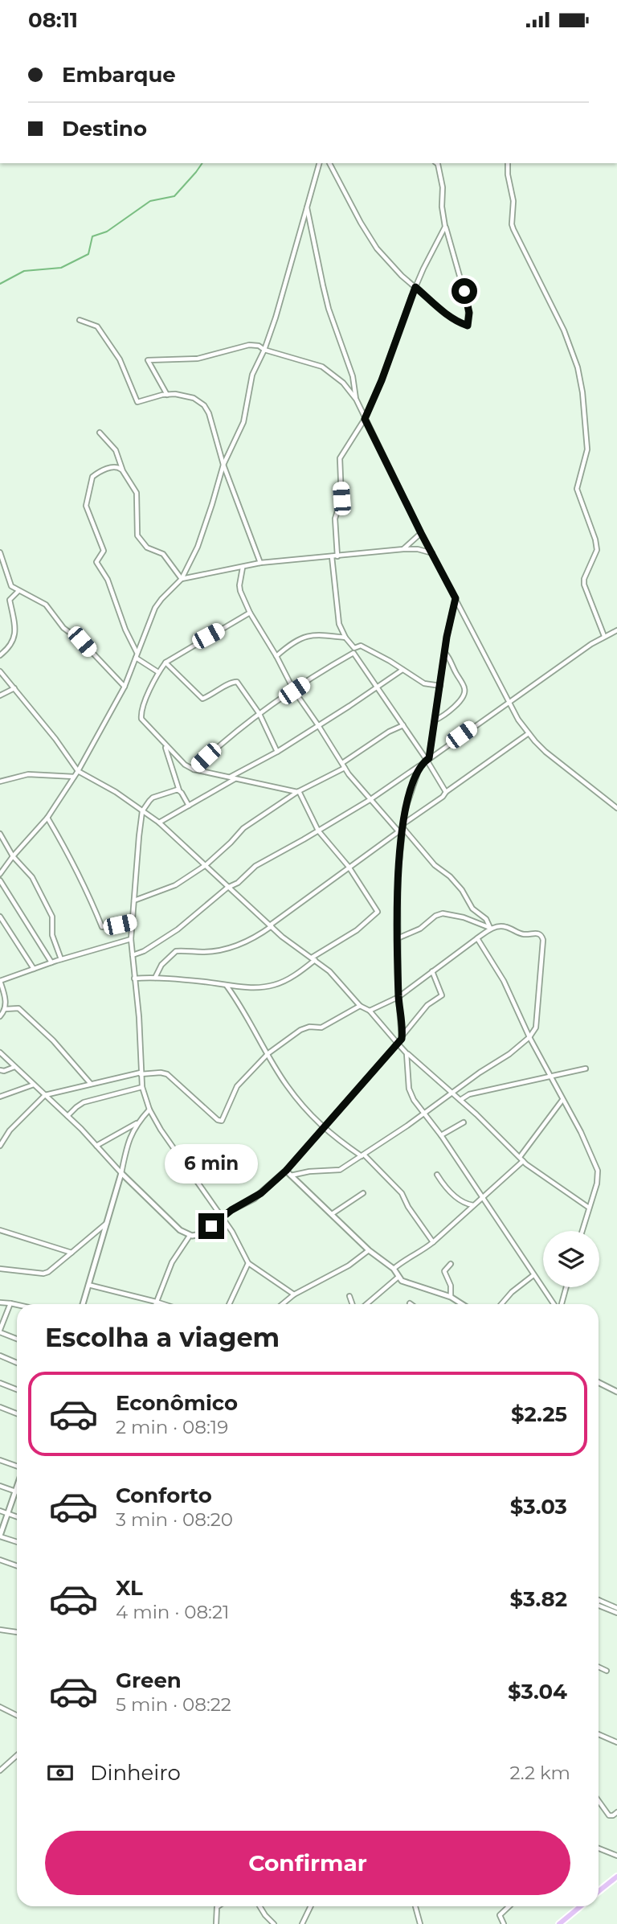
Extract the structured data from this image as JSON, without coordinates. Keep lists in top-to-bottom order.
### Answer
{
  "page": {
    "status": "08:11",
    "banner": ["Embarque", "Destino"],
    "bubble": "6 min",
    "heading": "Escolha a viagem",
    "list": [
      {
        "name": "Econômico",
        "note": "2 min · 08:19",
        "value": "$2.25"
      },
      {
        "name": "Conforto",
        "note": "3 min · 08:20",
        "value": "$3.03"
      },
      {
        "name": "XL",
        "note": "4 min · 08:21",
        "value": "$3.82"
      },
      {
        "name": "Green",
        "note": "5 min · 08:22",
        "value": "$3.04"
      }
    ],
    "pay": ["Dinheiro", "2.2 km"],
    "buttons": "Confirmar"
  }
}
